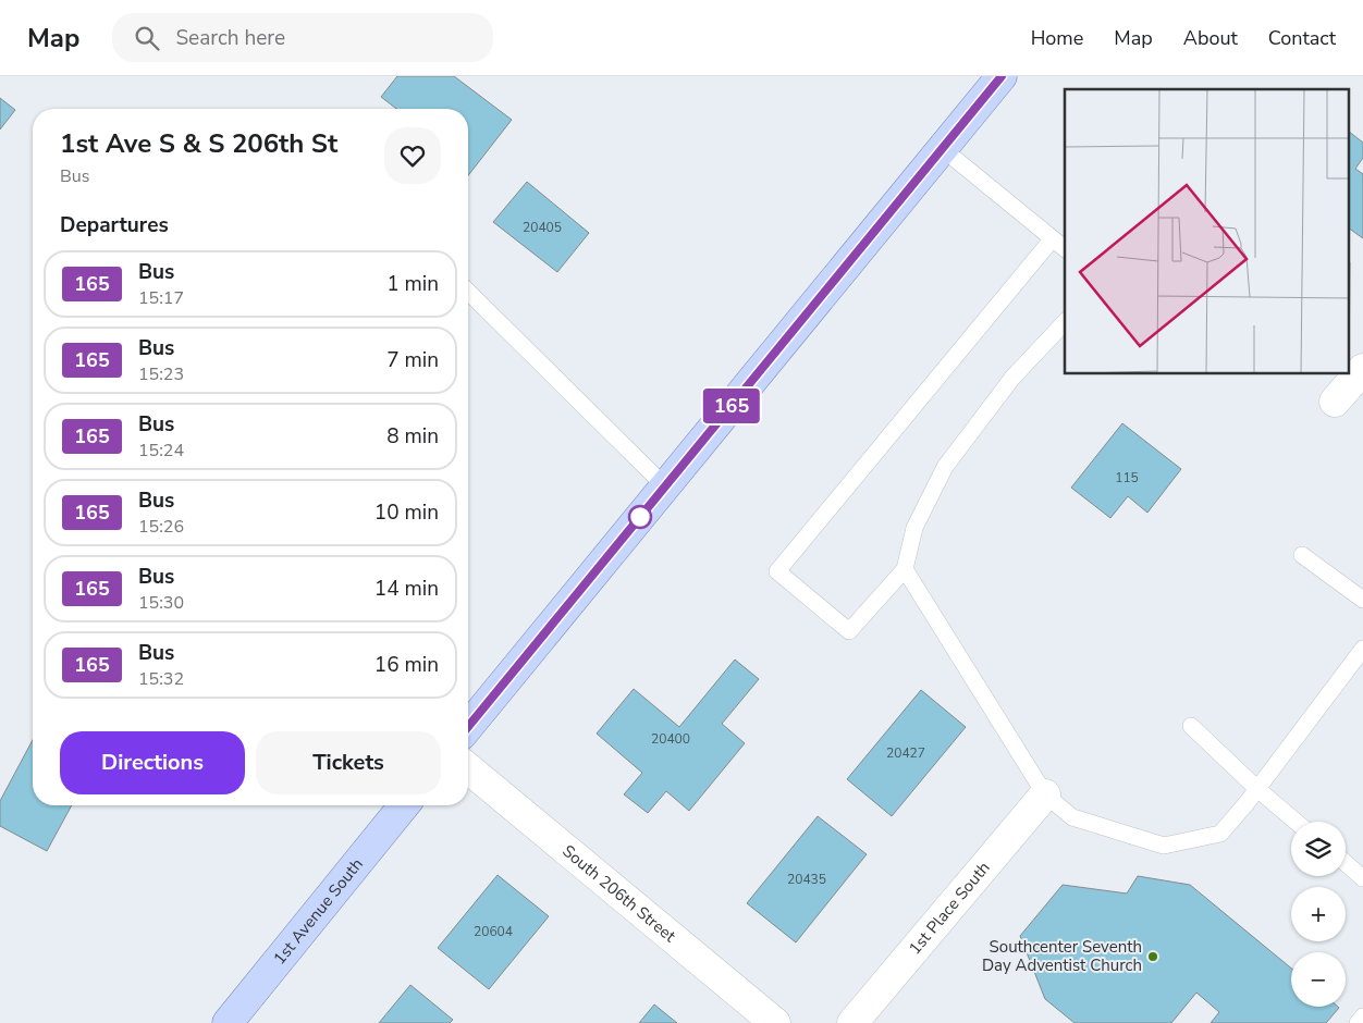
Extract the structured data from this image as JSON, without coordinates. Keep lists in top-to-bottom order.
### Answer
{
  "streets": {
    "main road": ["1st Avenue South"],
    "street": ["South 206th Street", "1st Place South"]
  },
  "places": ["Southcenter Seventh Day Adventist Church"],
  "lines": ["bus line 165"],
  "house_numbers": [
    "20405",
    "115",
    "20400",
    "20427",
    "20435",
    "20604"
  ],
  "page": {
    "header": "Map",
    "search": "Search here",
    "nav": [
      "Home",
      "Map",
      "About",
      "Contact"
    ],
    "on_map": "165",
    "heading": [
      ["1st Ave S & S 206th St", "Bus"],
      "Departures"
    ],
    "list": [
      {
        "mark": "165",
        "name": "Bus",
        "note": "15:17",
        "value": "1 min"
      },
      {
        "mark": "165",
        "name": "Bus",
        "note": "15:23",
        "value": "7 min"
      },
      {
        "mark": "165",
        "name": "Bus",
        "note": "15:24",
        "value": "8 min"
      },
      {
        "mark": "165",
        "name": "Bus",
        "note": "15:26",
        "value": "10 min"
      },
      {
        "mark": "165",
        "name": "Bus",
        "note": "15:30",
        "value": "14 min"
      },
      {
        "mark": "165",
        "name": "Bus",
        "note": "15:32",
        "value": "16 min"
      }
    ],
    "buttons": ["Directions", "Tickets"],
    "map_buttons": ["+", "−"]
  }
}
